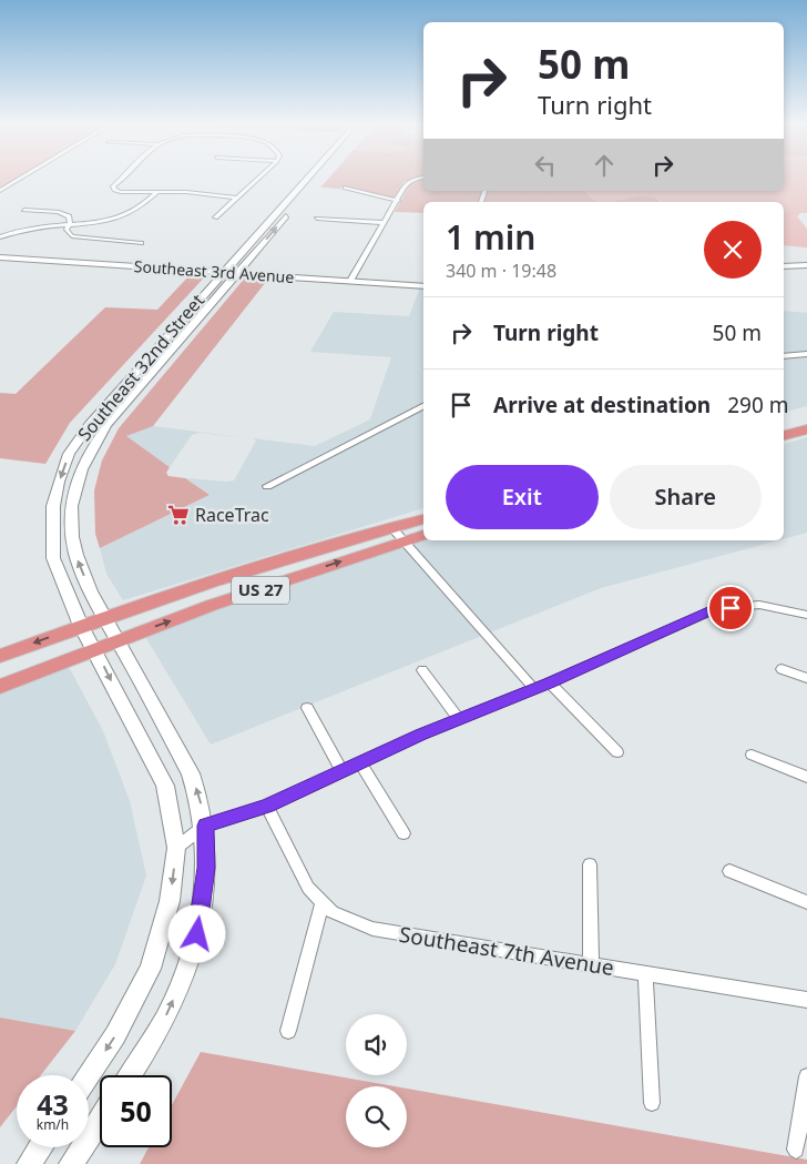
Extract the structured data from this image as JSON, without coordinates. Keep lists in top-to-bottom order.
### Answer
{
  "streets": {
    "highway": ["US 27"],
    "main road": ["Southeast 3rd Avenue", "Southeast 32nd Street"],
    "street": ["Southeast 7th Avenue"]
  },
  "crossings": [
    ["Southeast 3rd Avenue", "Southeast 32nd Street"],
    ["Southeast 32nd Street", "US 27"]
  ],
  "places": {
    "supermarket": ["RaceTrac"]
  },
  "page": {
    "turn": ["50 m", "Turn right"],
    "heading": ["1 min", "340 m · 19:48"],
    "list": [
      {
        "name": "Turn right",
        "value": "50 m"
      },
      {
        "name": "Arrive at destination",
        "value": "290 m"
      }
    ],
    "buttons": ["Exit", "Share"],
    "speed": "43 km/h",
    "limit": "50"
  }
}
